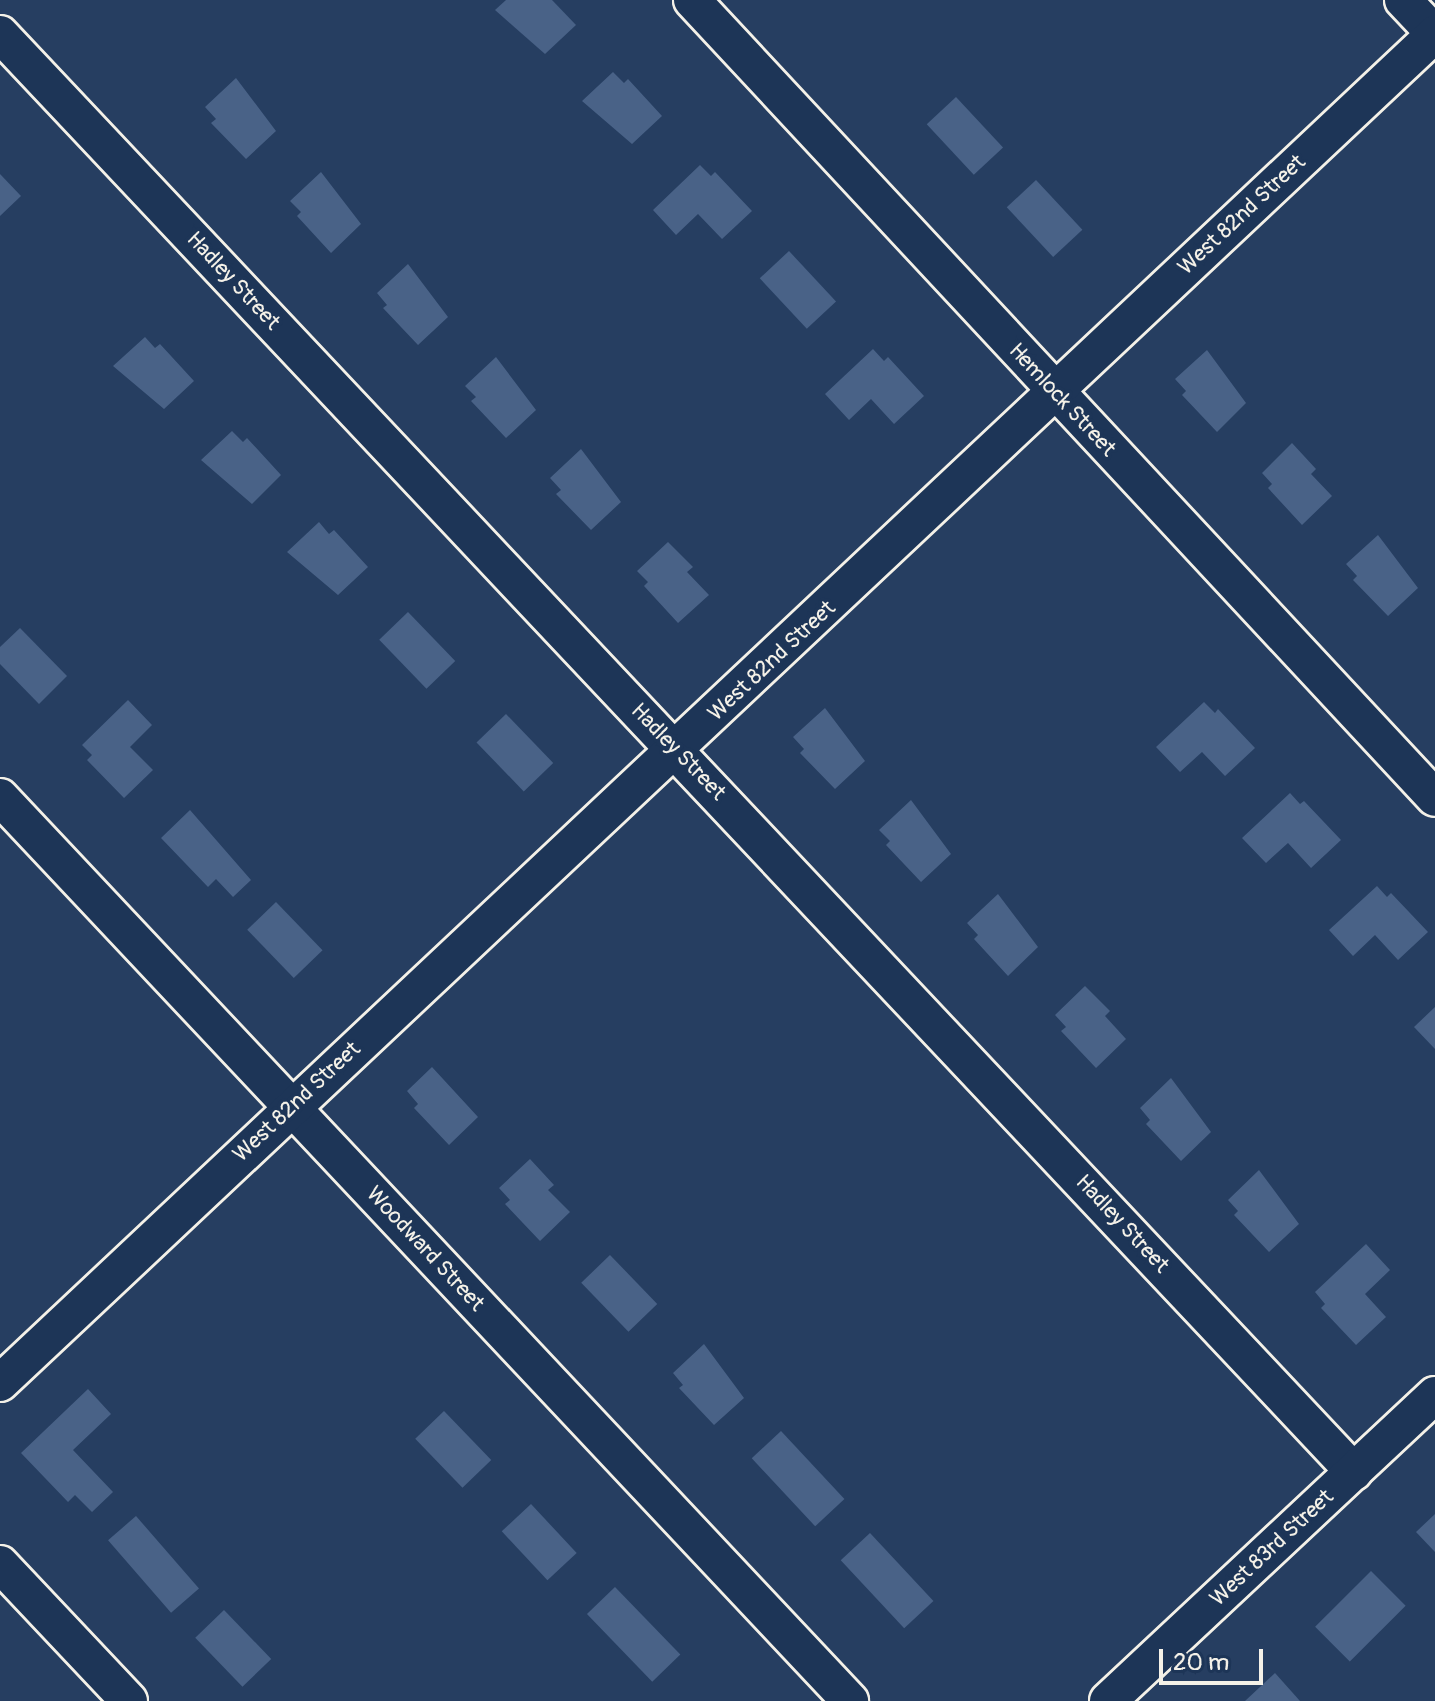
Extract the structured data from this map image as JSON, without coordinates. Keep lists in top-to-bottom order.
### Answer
{
  "streets": {
    "street": [
      "West 82nd Street",
      "Hadley Street",
      "Hemlock Street",
      "Woodward Street",
      "West 83rd Street"
    ]
  },
  "crossings": [
    ["West 82nd Street", "Hadley Street"],
    ["West 82nd Street", "Hemlock Street"],
    ["West 82nd Street", "Woodward Street"],
    ["Hadley Street", "West 83rd Street"]
  ],
  "scale_bar": "20 m"
}
